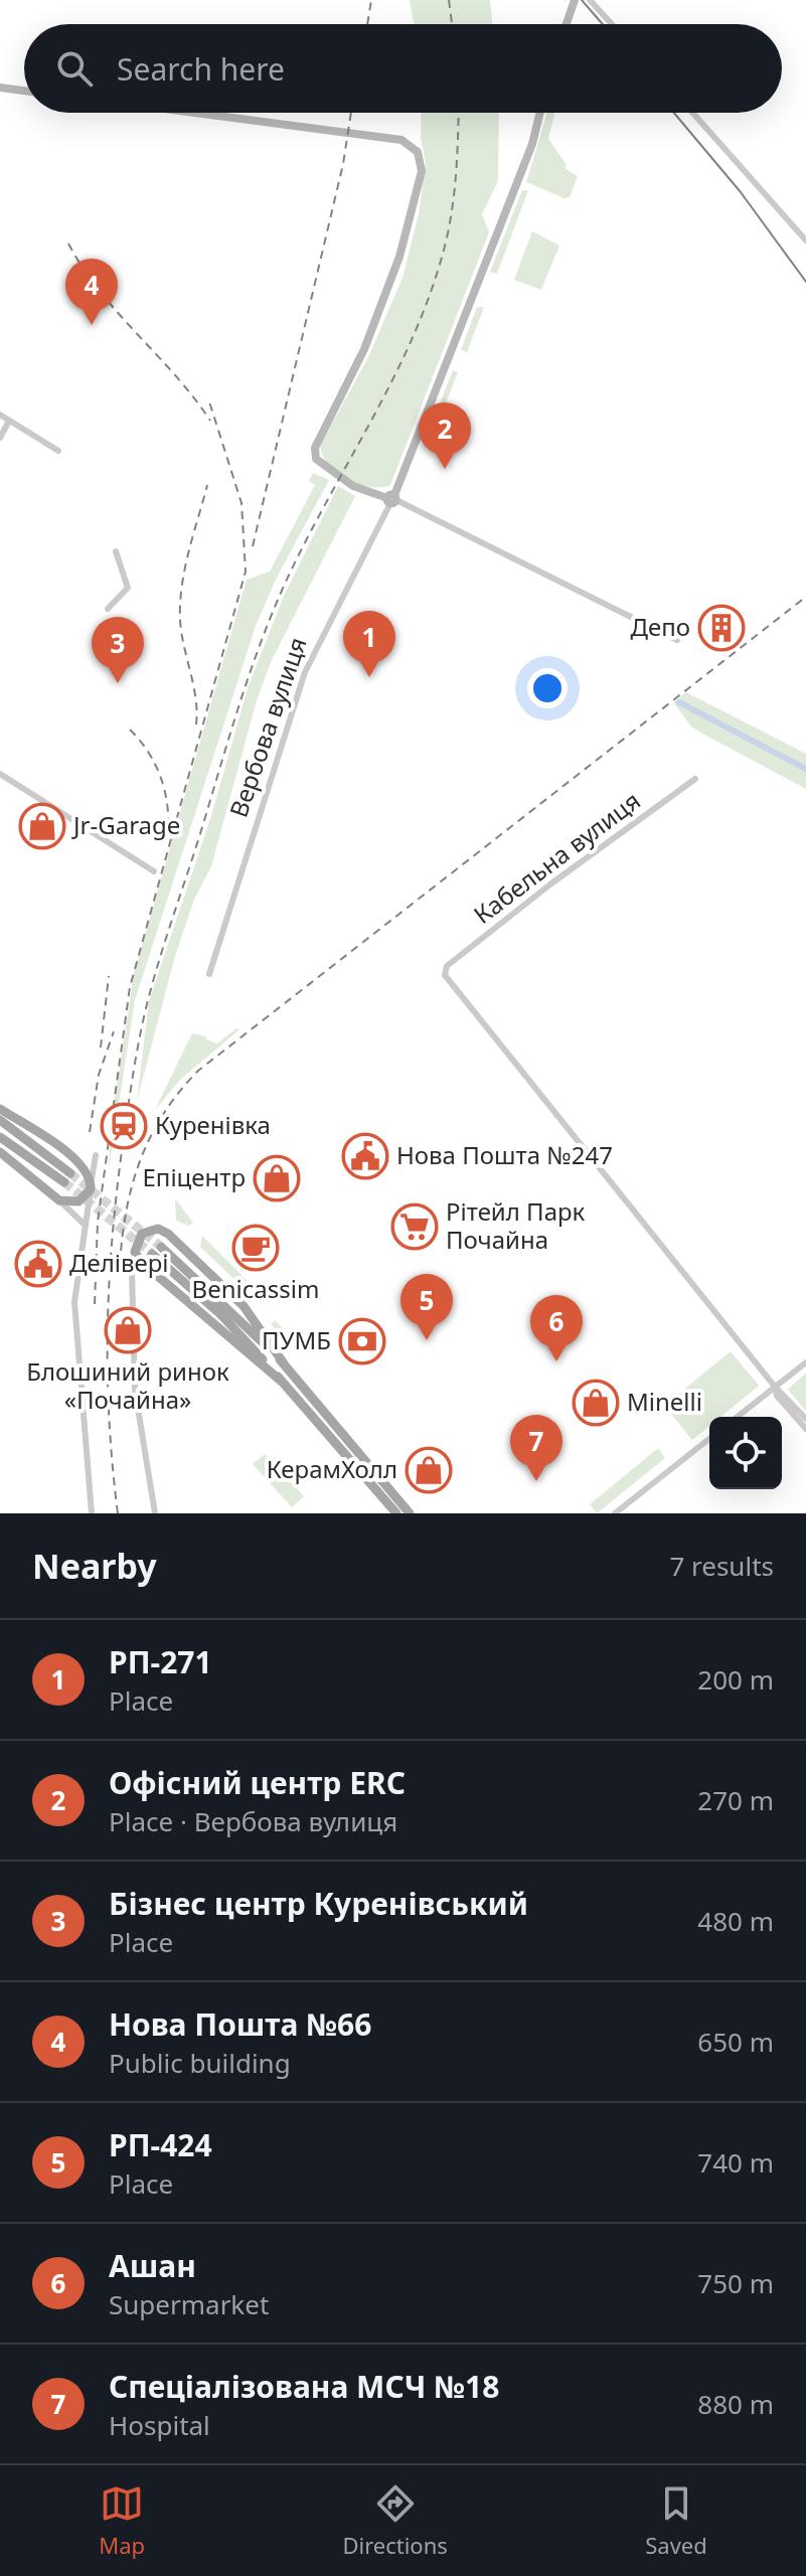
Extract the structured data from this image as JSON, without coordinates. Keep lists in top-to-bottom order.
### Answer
{
  "streets": {
    "main road": ["Вербова вулиця"],
    "street": ["Кабельна вулиця"]
  },
  "places": {
    "building": ["Депо"],
    "shop": [
      "Jr-Garage",
      "Епіцентр",
      "Блошиний ринок «Почайна»",
      "Minelli",
      "КерамХолл"
    ],
    "station": ["Куренівка"],
    "public building": ["Нова Пошта №247", "Делівері"],
    "supermarket": ["Рітейл Парк Почайна"],
    "cafe": ["Benicassim"],
    "bank": ["ПУМБ"]
  },
  "page": {
    "search": "Search here",
    "pins": [
      "4",
      "2",
      "1",
      "3",
      "5",
      "6",
      "7"
    ],
    "heading": ["Nearby", "7 results"],
    "list": [
      {
        "mark": "1",
        "name": "РП-271",
        "note": "Place",
        "value": "200 m"
      },
      {
        "mark": "2",
        "name": "Офісний центр ERC",
        "note": "Place · Вербова вулиця",
        "value": "270 m"
      },
      {
        "mark": "3",
        "name": "Бізнес центр Куренівський",
        "note": "Place",
        "value": "480 m"
      },
      {
        "mark": "4",
        "name": "Нова Пошта №66",
        "note": "Public building",
        "value": "650 m"
      },
      {
        "mark": "5",
        "name": "РП-424",
        "note": "Place",
        "value": "740 m"
      },
      {
        "mark": "6",
        "name": "Ашан",
        "note": "Supermarket",
        "value": "750 m"
      },
      {
        "mark": "7",
        "name": "Спеціалізована МСЧ №18",
        "note": "Hospital",
        "value": "880 m"
      }
    ],
    "nav": ["Map", "Directions", "Saved"]
  }
}
